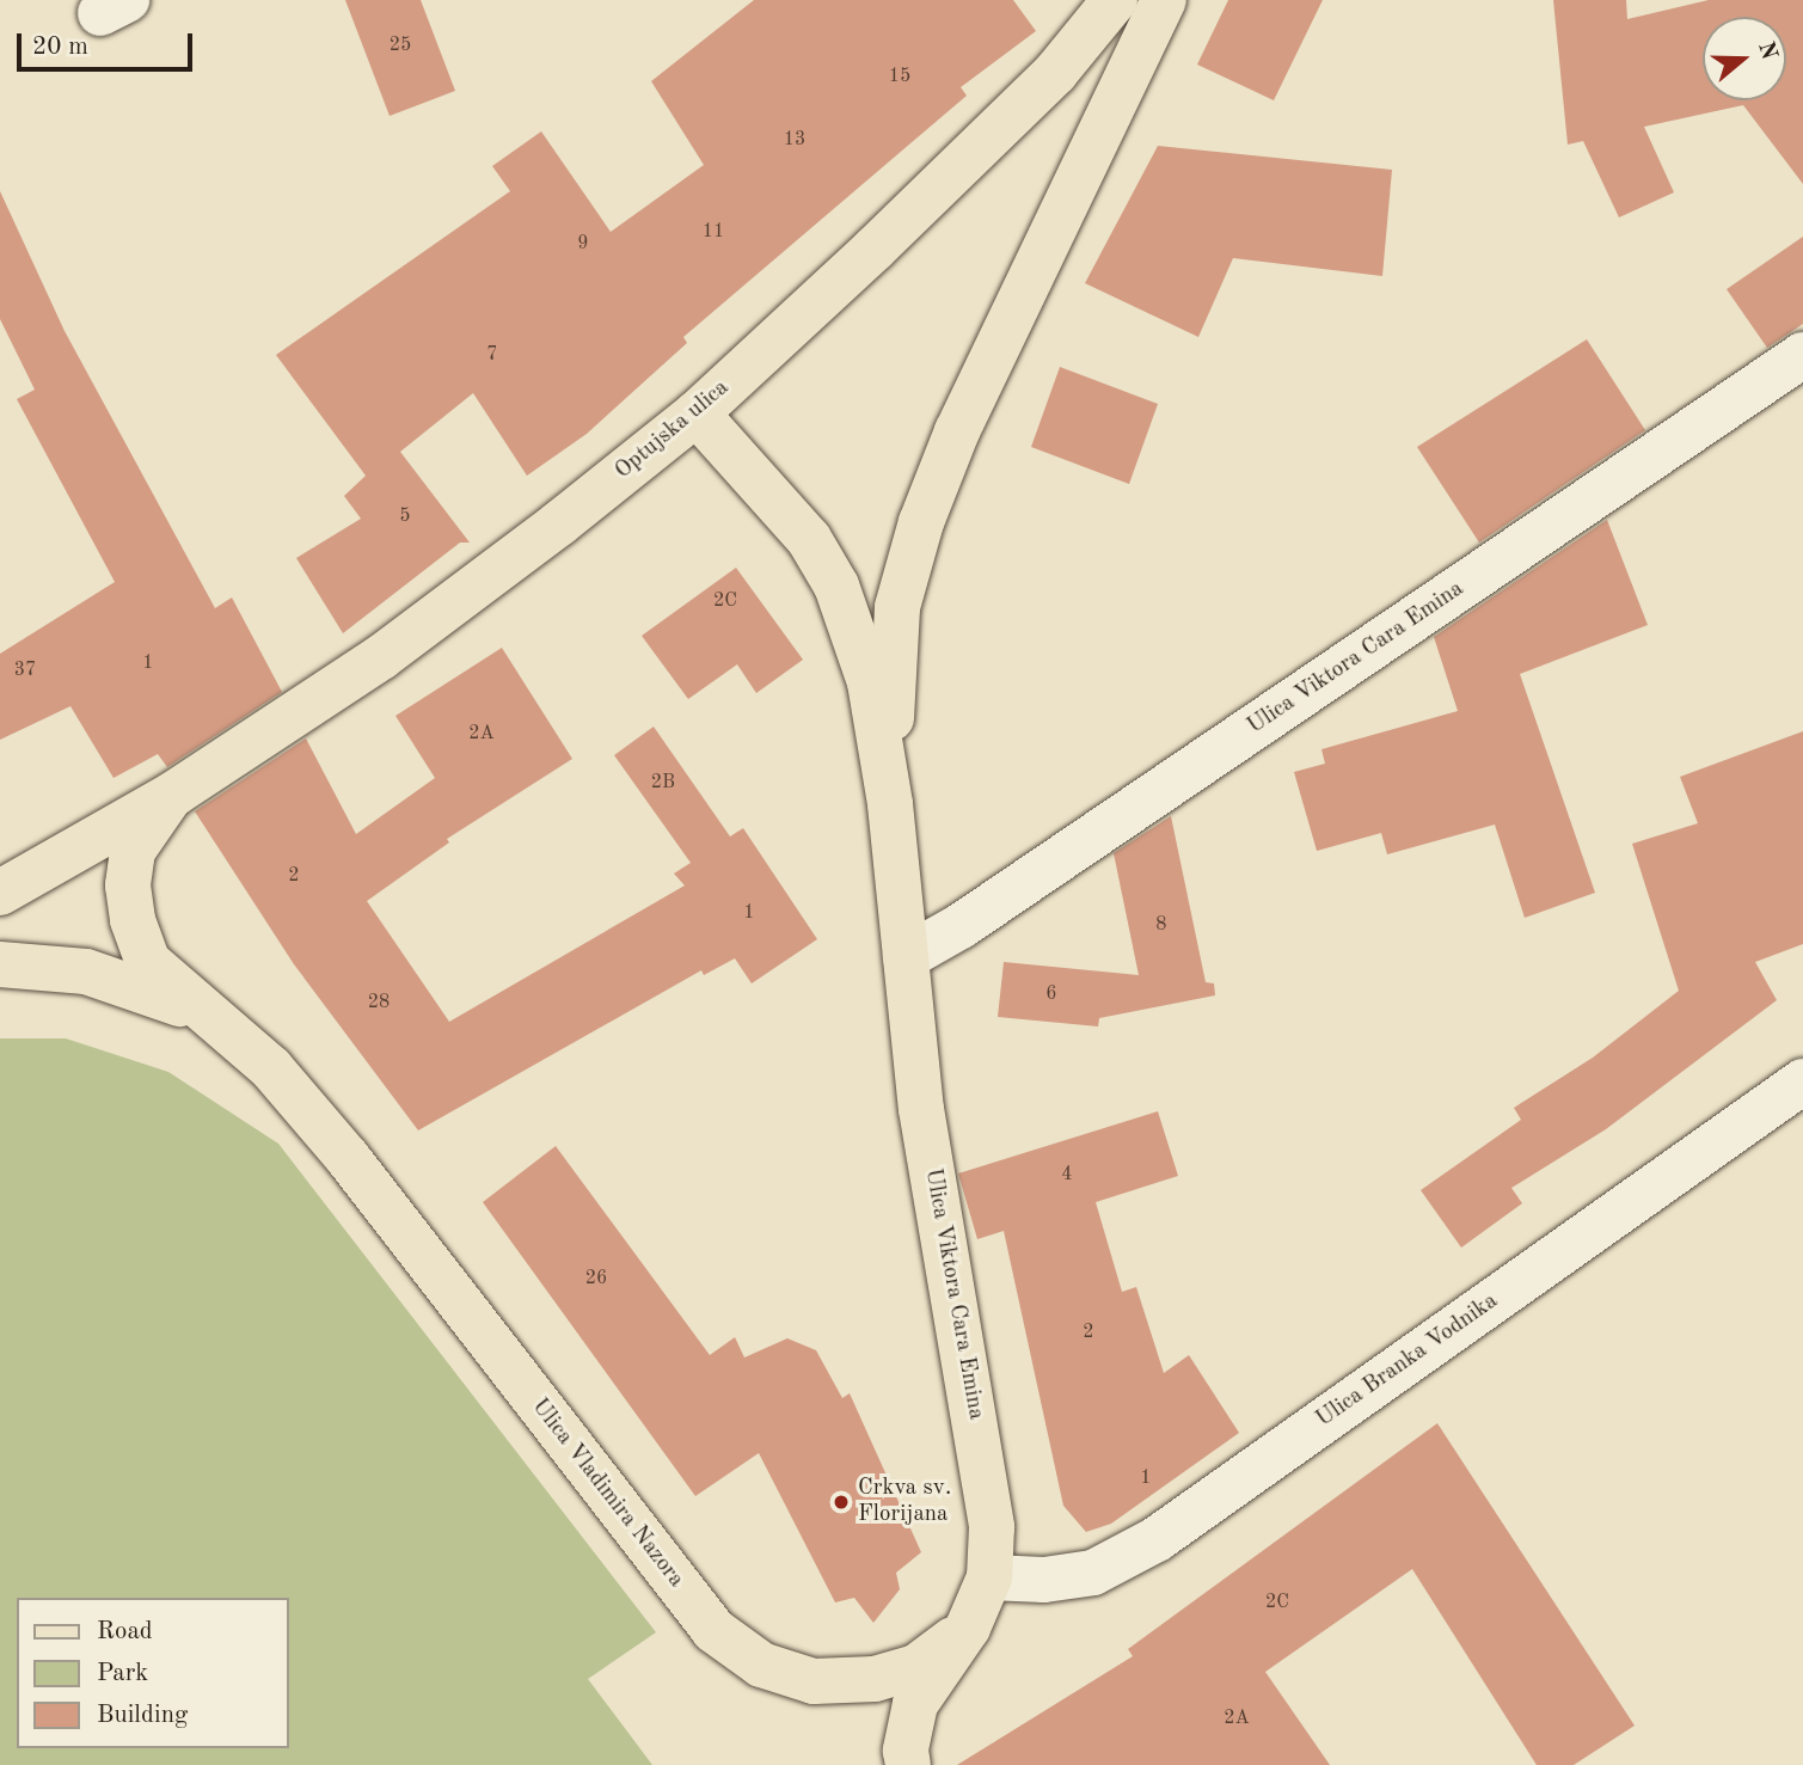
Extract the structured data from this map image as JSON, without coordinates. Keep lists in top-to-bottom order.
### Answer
{
  "streets": {
    "main road": ["Optujska ulica", "Ulica Viktora Cara Emina", "Ulica Vladimira Nazora"],
    "street": ["Ulica Branka Vodnika"]
  },
  "crossings": [
    ["Optujska ulica", "Ulica Vladimira Nazora"],
    ["Ulica Viktora Cara Emina", "Ulica Branka Vodnika"],
    ["Ulica Viktora Cara Emina", "Ulica Vladimira Nazora"]
  ],
  "places": ["Crkva sv. Florijana"],
  "house_numbers": [
    "25",
    "15",
    "13",
    "11",
    "9",
    "7",
    "5",
    "2C",
    "1",
    "37",
    "2A",
    "2B",
    "2",
    "1",
    "8",
    "6",
    "28",
    "4",
    "26",
    "2",
    "1",
    "2C",
    "2A"
  ],
  "legend": ["Road", "Park", "Building"],
  "scale_bar": "20 m",
  "north": "right"
}
